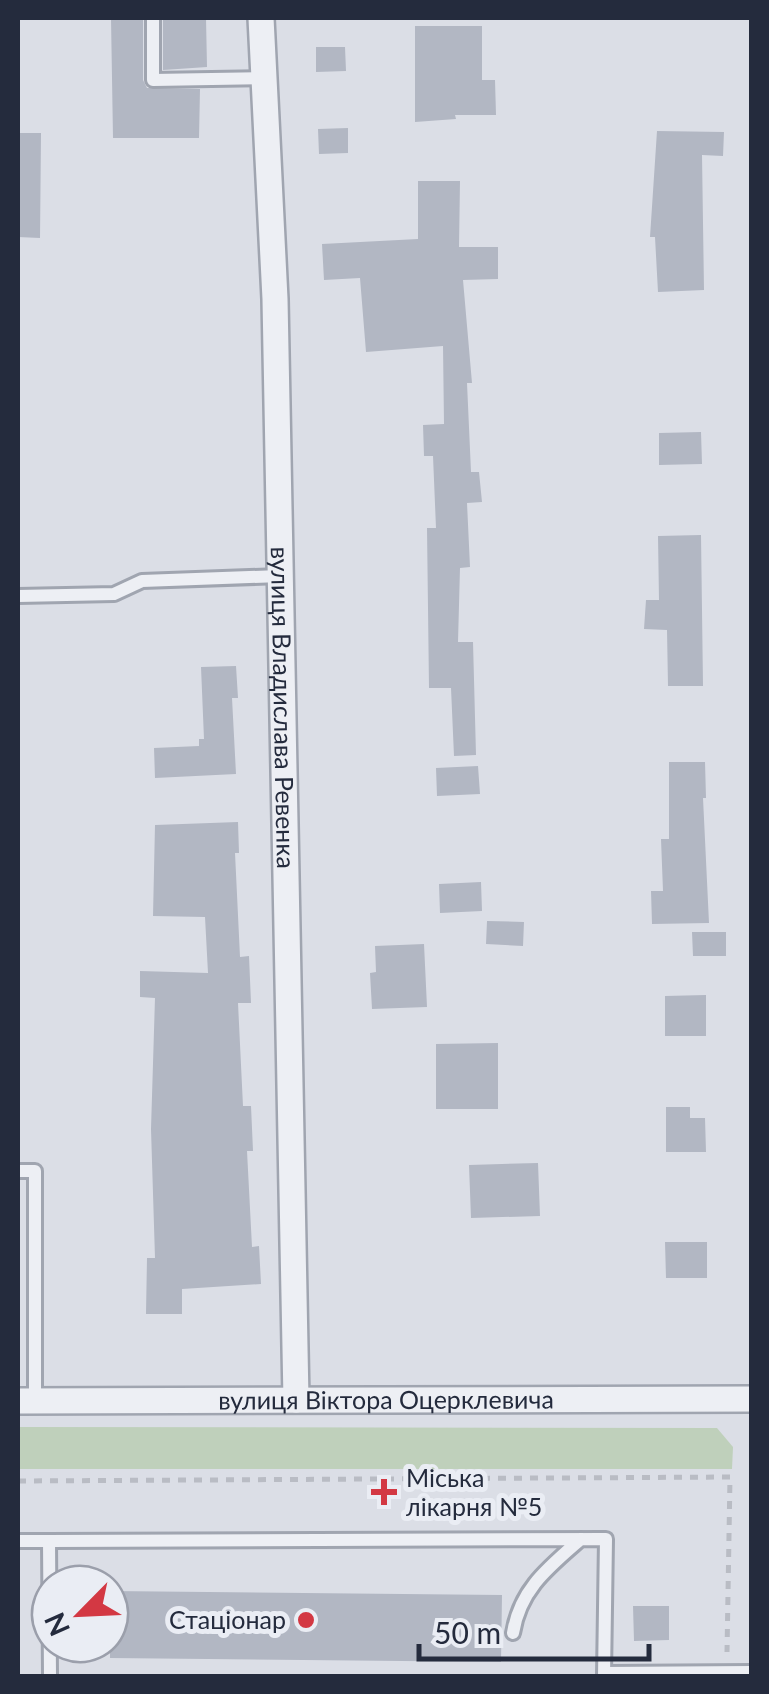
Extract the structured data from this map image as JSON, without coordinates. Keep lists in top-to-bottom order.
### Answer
{
  "streets": {
    "street": ["вулиця Владислава Ревенка", "вулиця Віктора Оцерклевича"]
  },
  "crossings": [
    ["вулиця Владислава Ревенка", "вулиця Віктора Оцерклевича"]
  ],
  "places": {
    "health": ["Міська лікарня №5"],
    "other": ["Стаціонар"]
  },
  "scale_bar": "50 m",
  "north": "bottom left"
}
